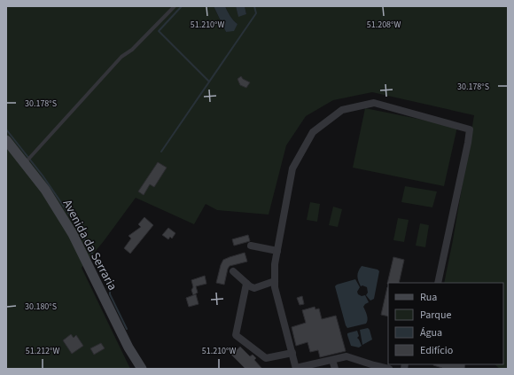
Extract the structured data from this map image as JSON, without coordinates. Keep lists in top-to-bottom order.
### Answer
{
  "streets": {
    "main road": ["Avenida da Serraria"]
  },
  "legend": [
    "Rua",
    "Parque",
    "Água",
    "Edifício"
  ],
  "coordinates": [
    "51.210°W",
    "51.208°W",
    "30.178°S",
    "30.180°S",
    "51.212°W"
  ]
}
